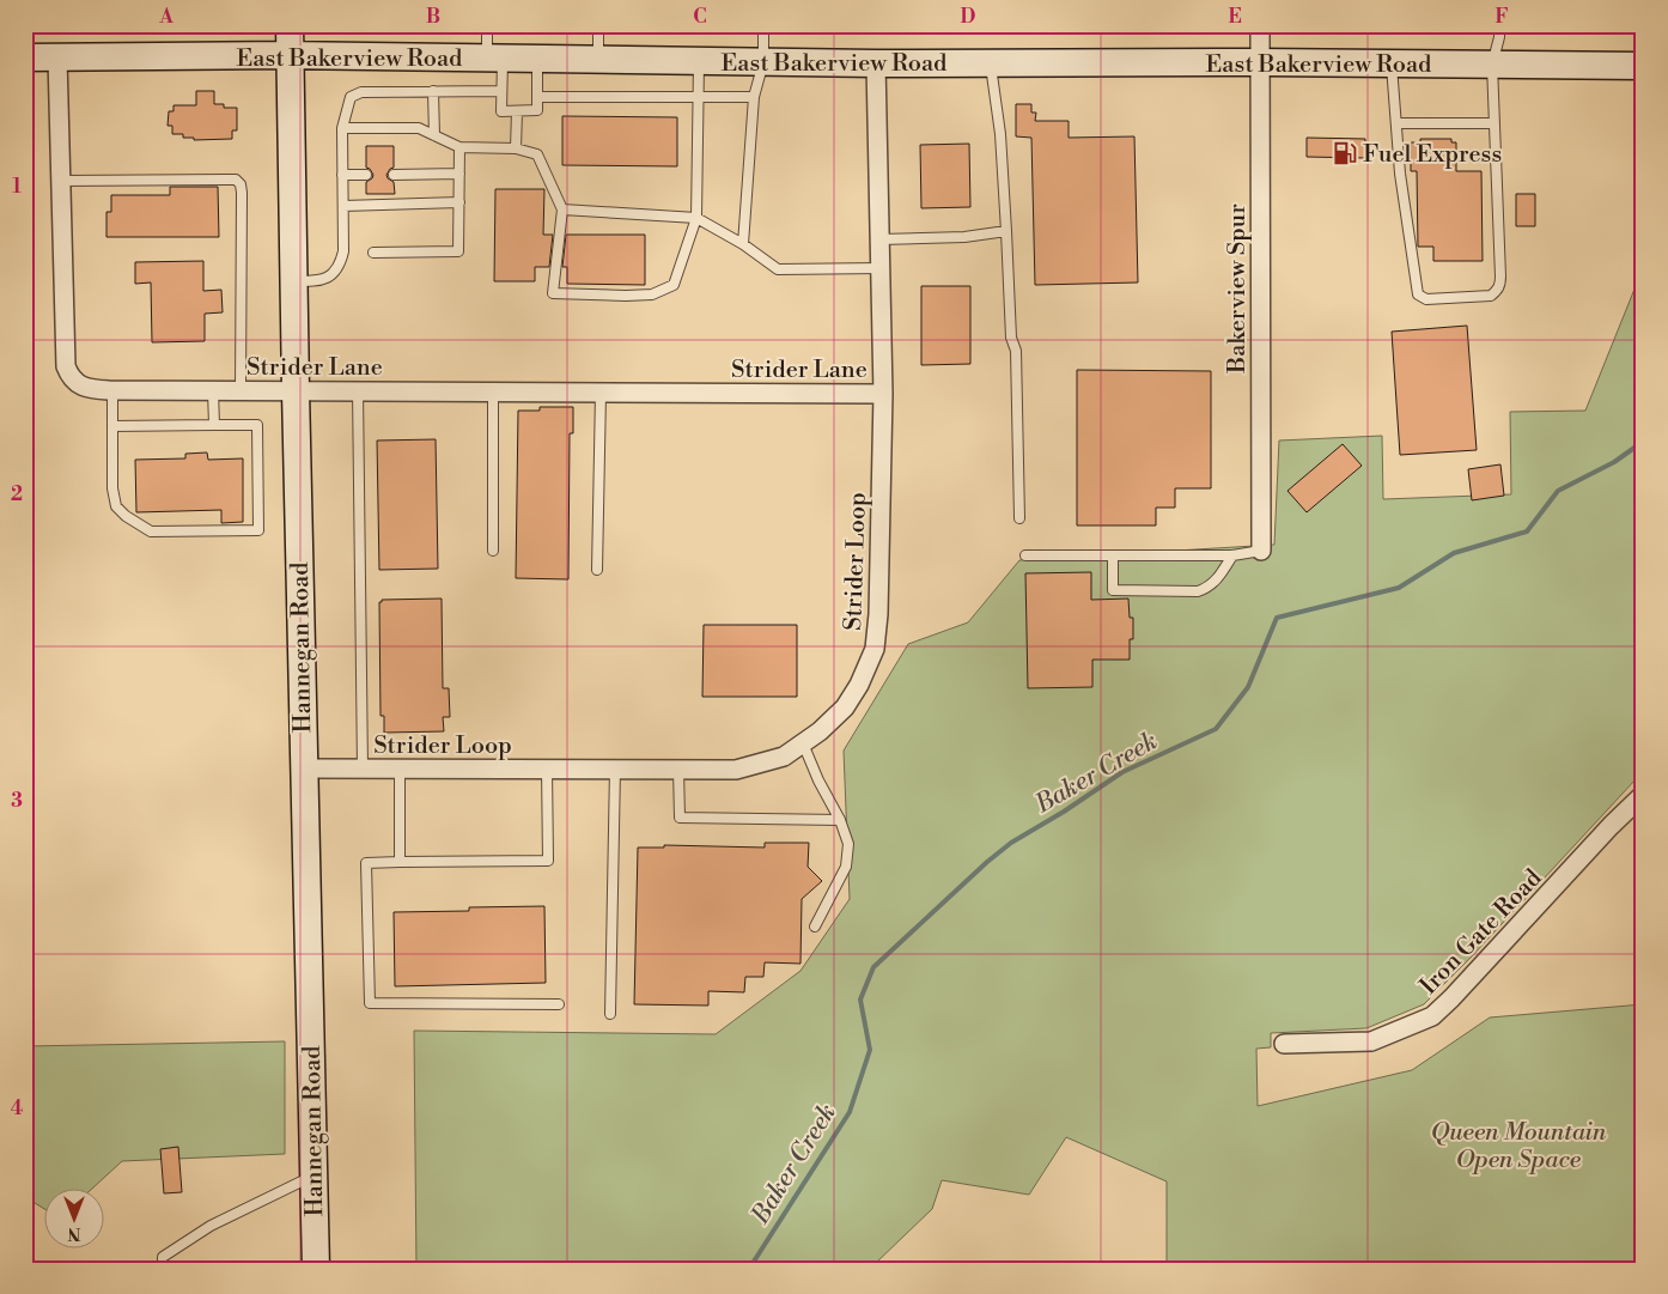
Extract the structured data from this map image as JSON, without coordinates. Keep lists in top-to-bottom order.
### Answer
{
  "streets": {
    "main road": ["East Bakerview Road", "Hannegan Road"],
    "street": [
      "Bakerview Spur",
      "Strider Lane",
      "Strider Loop",
      "Iron Gate Road"
    ]
  },
  "crossings": [
    ["East Bakerview Road", "Bakerview Spur"],
    ["East Bakerview Road", "Strider Lane"],
    ["East Bakerview Road", "Strider Loop"],
    ["East Bakerview Road", "Hannegan Road"],
    ["Strider Lane", "Strider Loop"],
    ["Strider Lane", "Hannegan Road"],
    ["Strider Loop", "Hannegan Road"]
  ],
  "water": ["Baker Creek"],
  "parks": ["Queen Mountain Open Space"],
  "places": {
    "fuel station": ["Fuel Express"]
  },
  "north": "bottom",
  "grid": {
    "columns": [
      "A",
      "B",
      "C",
      "D",
      "E",
      "F"
    ],
    "rows": [
      "1",
      "2",
      "3",
      "4"
    ]
  }
}
